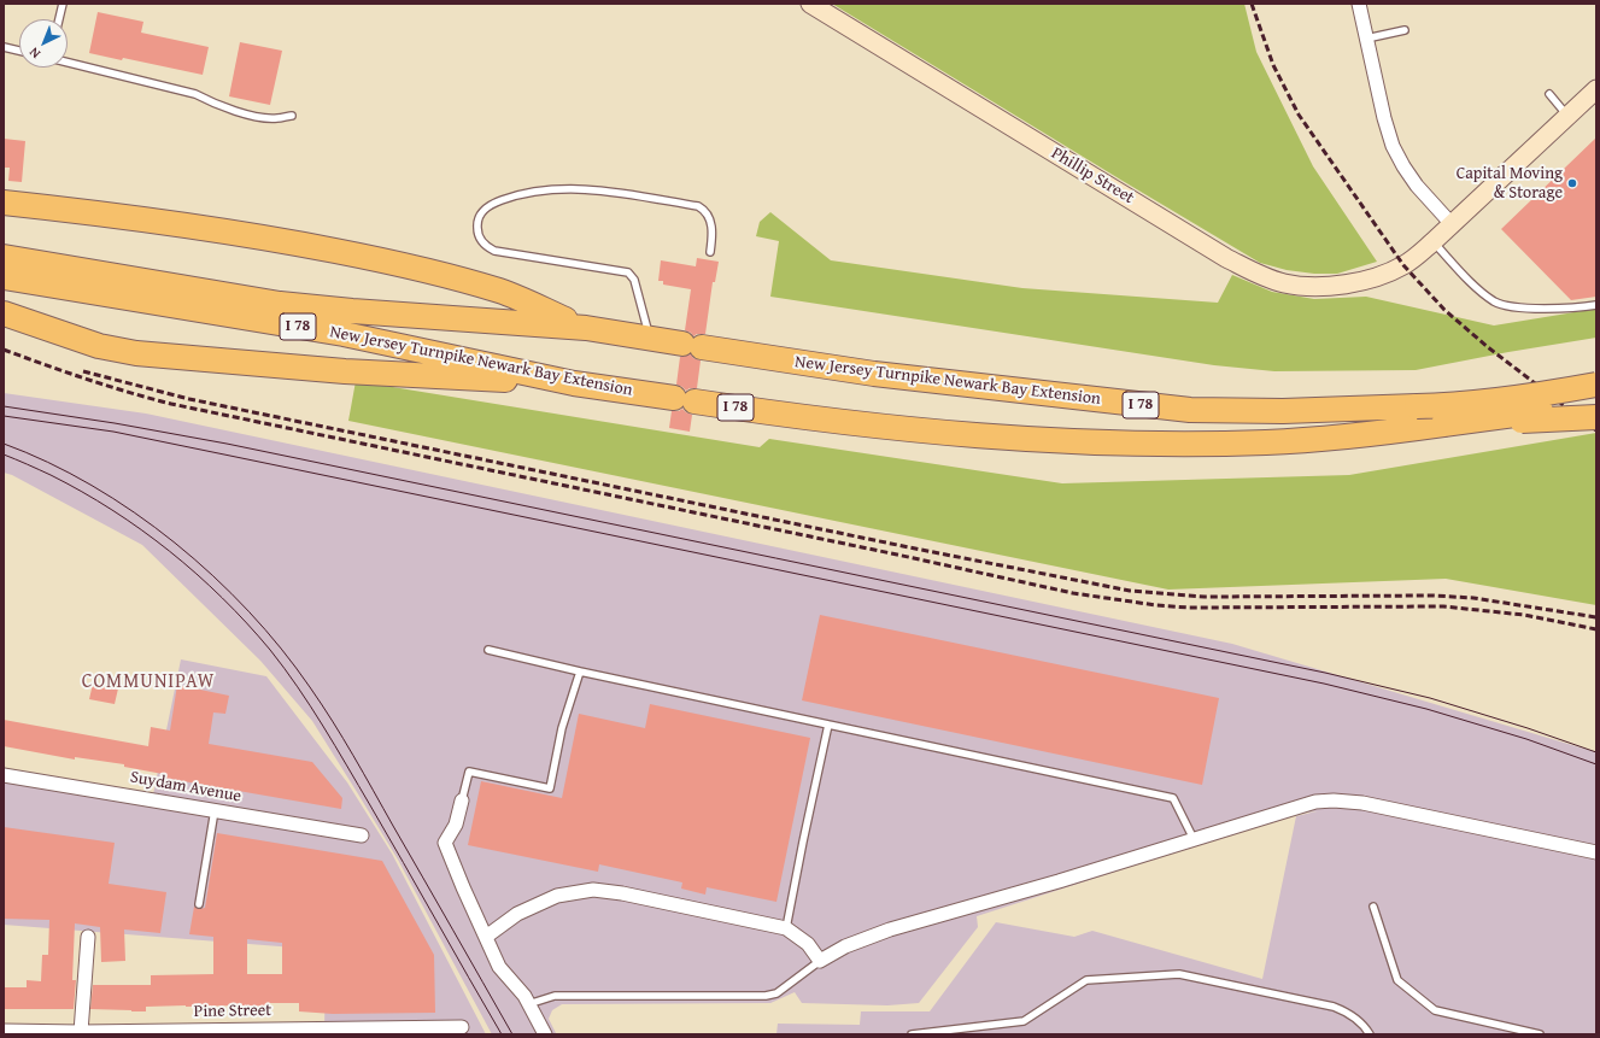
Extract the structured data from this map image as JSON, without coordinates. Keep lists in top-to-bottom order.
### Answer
{
  "streets": {
    "highway": ["I 78", "New Jersey Turnpike Newark Bay Extension"],
    "street": ["Phillip Street", "Suydam Avenue", "Pine Street"]
  },
  "districts": ["COMMUNIPAW"],
  "places": ["Capital Moving & Storage"],
  "north": "bottom left"
}
